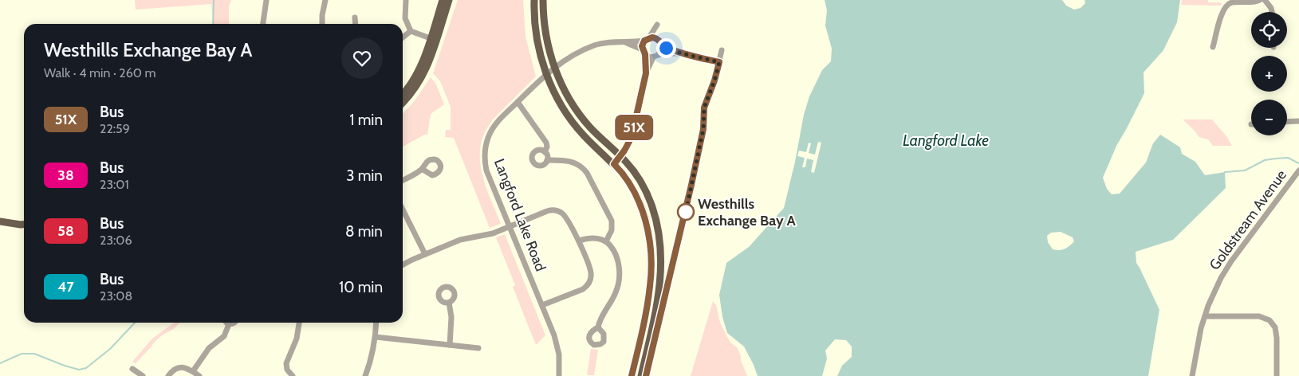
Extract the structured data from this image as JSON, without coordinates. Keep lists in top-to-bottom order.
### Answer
{
  "streets": {
    "street": ["Langford Lake Road", "Goldstream Avenue"]
  },
  "water": ["Langford Lake"],
  "places": ["Westhills Exchange Bay A"],
  "lines": ["bus line 51X"],
  "page": {
    "on_map": "51X",
    "map_buttons": ["+", "−"],
    "heading": ["Westhills Exchange Bay A", "Walk · 4 min · 260 m"],
    "list": [
      {
        "mark": "51X",
        "name": "Bus",
        "note": "22:59",
        "value": "1 min"
      },
      {
        "mark": "38",
        "name": "Bus",
        "note": "23:01",
        "value": "3 min"
      },
      {
        "mark": "58",
        "name": "Bus",
        "note": "23:06",
        "value": "8 min"
      },
      {
        "mark": "47",
        "name": "Bus",
        "note": "23:08",
        "value": "10 min"
      }
    ]
  }
}
